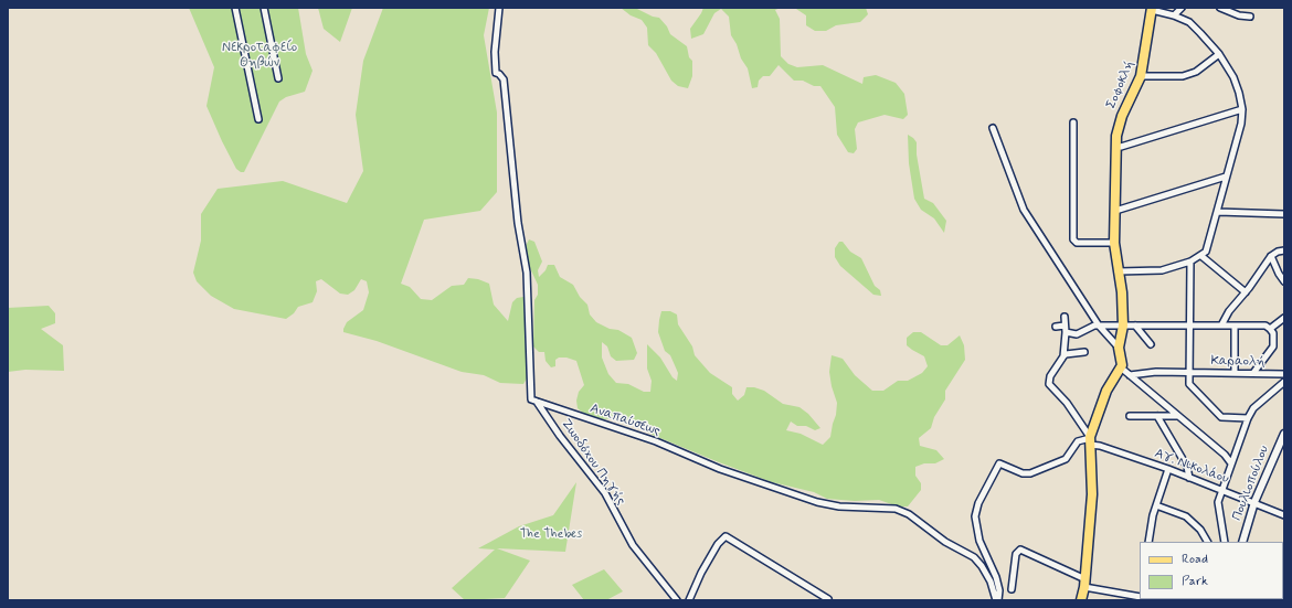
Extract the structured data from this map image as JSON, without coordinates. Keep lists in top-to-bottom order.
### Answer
{
  "streets": {
    "main road": ["Σοφοκλή"],
    "street": [
      "Καραολή",
      "Αναπαύσεως",
      "Ζωοδόχου Πηγής",
      "Αγ. Νικολάου",
      "Πουλιοπούλου"
    ]
  },
  "crossings": [
    ["Αναπαύσεως", "Ζωοδόχου Πηγής"],
    ["Αγ. Νικολάου", "Πουλιοπούλου"]
  ],
  "parks": ["Νεκροταφείο Θηβών", "The Thebes"],
  "legend": ["Road", "Park"]
}
